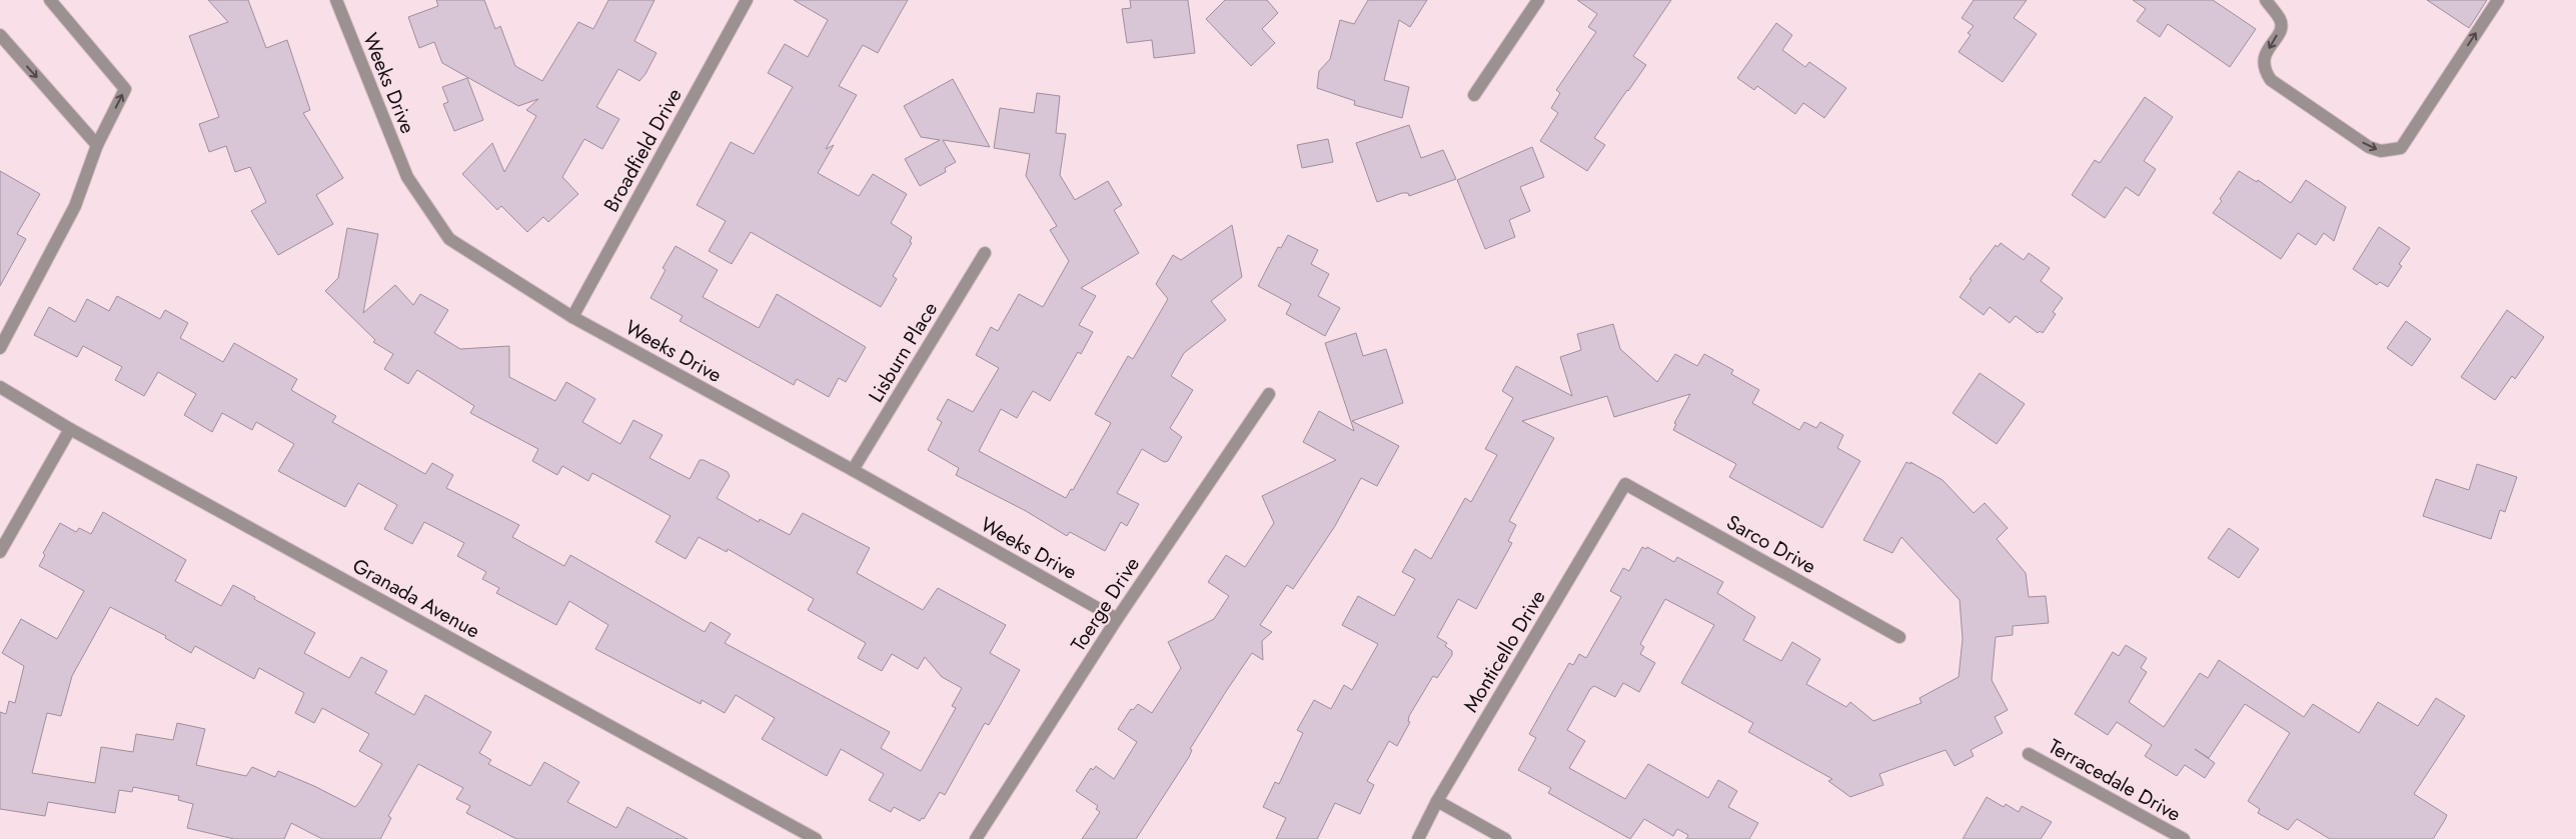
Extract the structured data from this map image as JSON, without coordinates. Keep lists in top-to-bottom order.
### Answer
{
  "streets": {
    "street": [
      "Weeks Drive",
      "Broadfield Drive",
      "Lisburn Place",
      "Sarco Drive",
      "Granada Avenue",
      "Toerge Drive",
      "Monticello Drive",
      "Terracedale Drive"
    ]
  },
  "crossings": [
    ["Weeks Drive", "Broadfield Drive"],
    ["Weeks Drive", "Lisburn Place"],
    ["Weeks Drive", "Toerge Drive"],
    ["Sarco Drive", "Monticello Drive"]
  ]
}
